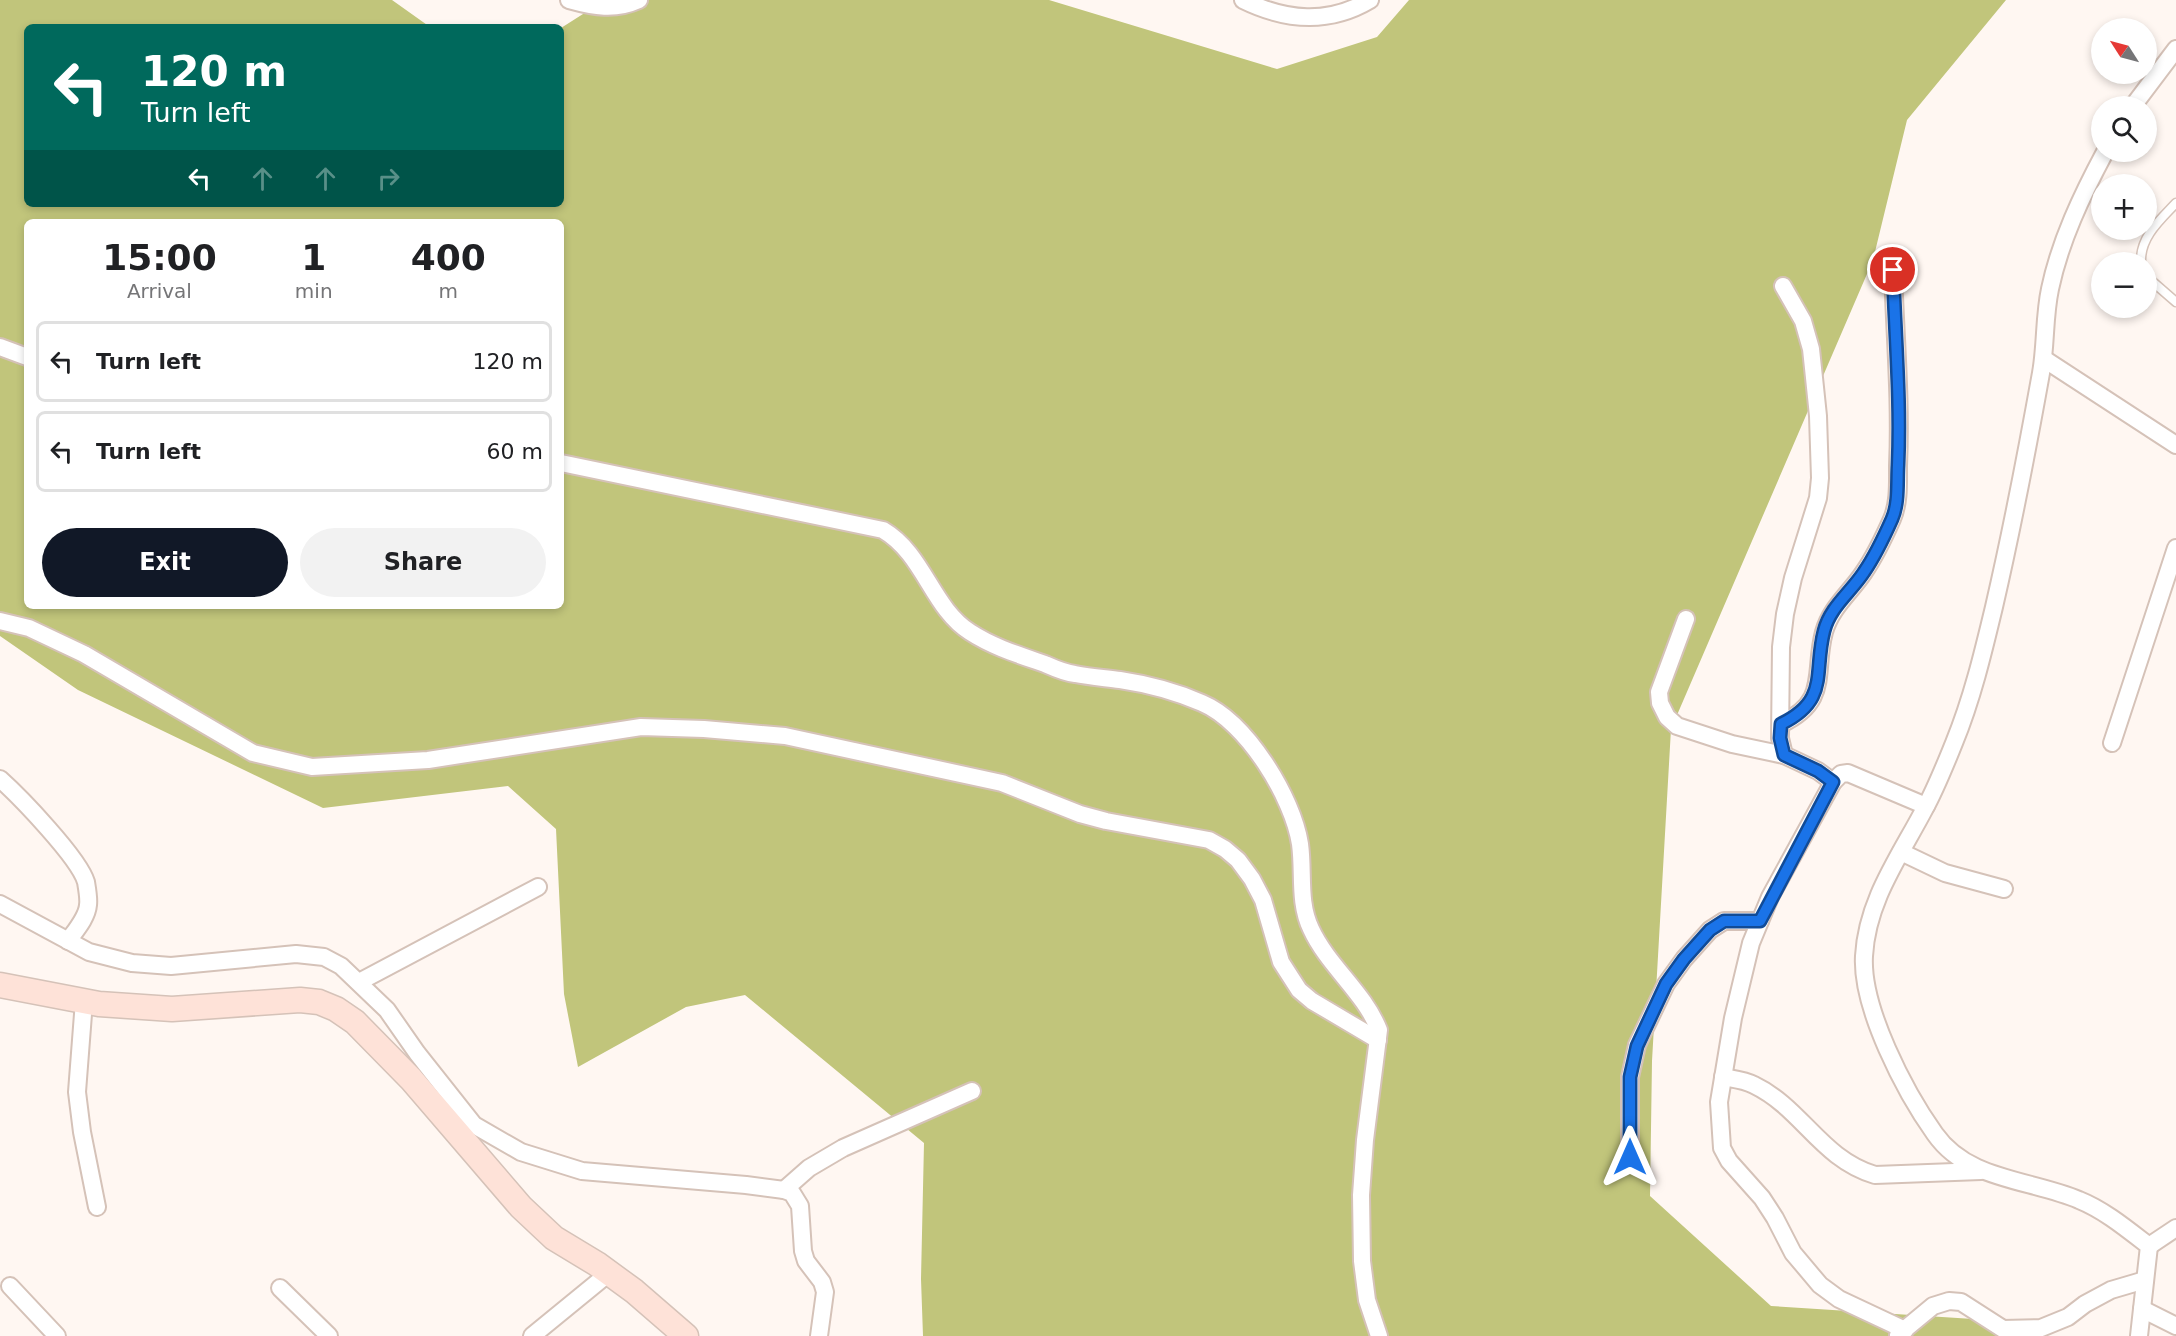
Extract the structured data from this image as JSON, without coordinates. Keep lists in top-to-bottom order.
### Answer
{
  "north": "top left",
  "page": {
    "map_buttons": ["+", "−"],
    "turn": ["120 m", "Turn left"],
    "eta": [
      "15:00",
      "Arrival",
      "1",
      "min",
      "400",
      "m"
    ],
    "list": [
      {
        "name": "Turn left",
        "value": "120 m"
      },
      {
        "name": "Turn left",
        "value": "60 m"
      }
    ],
    "buttons": ["Exit", "Share"]
  }
}
